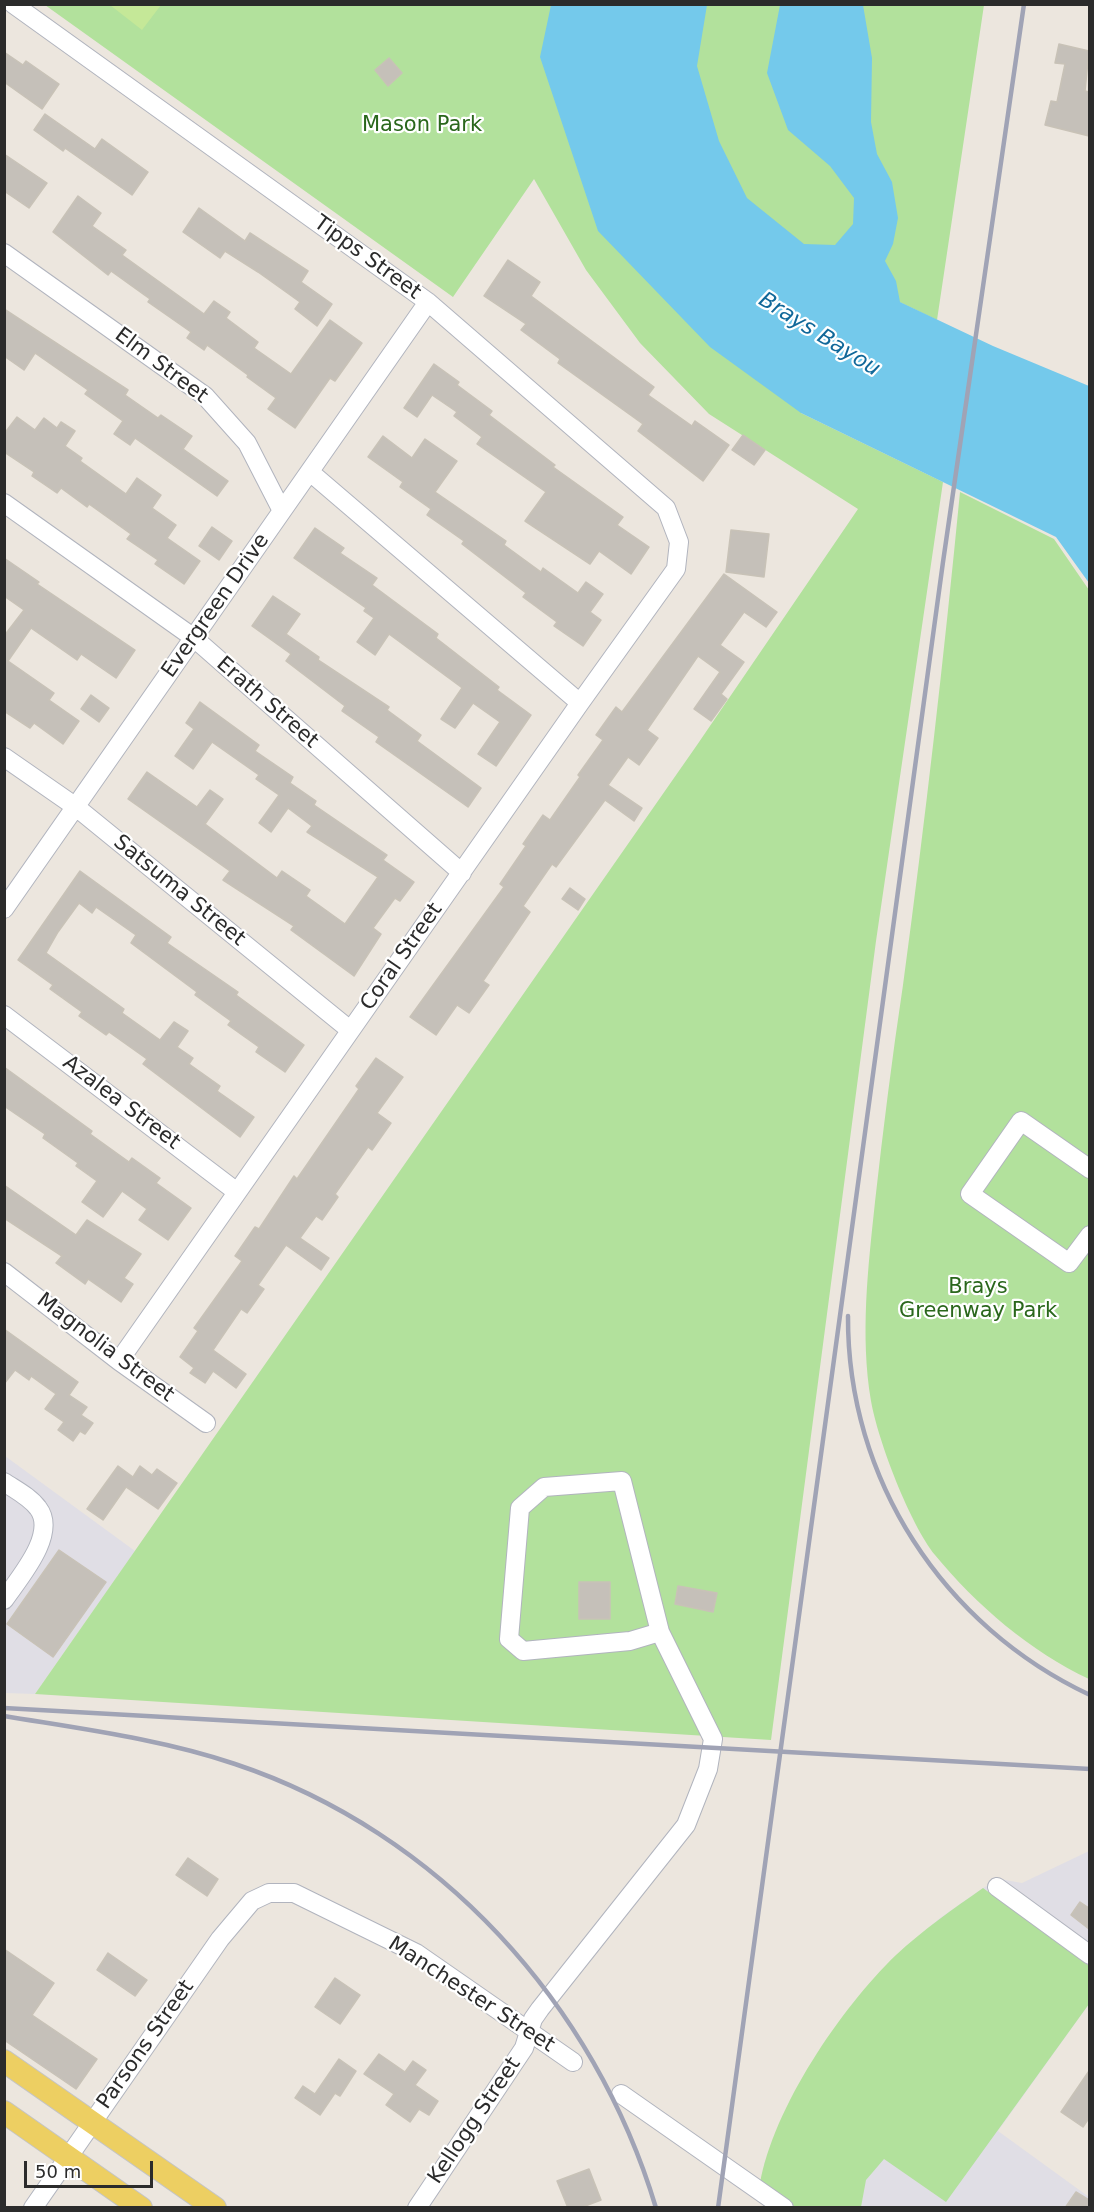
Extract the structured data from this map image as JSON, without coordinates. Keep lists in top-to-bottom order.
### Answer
{
  "streets": {
    "street": [
      "Tipps Street",
      "Elm Street",
      "Evergreen Drive",
      "Erath Street",
      "Satsuma Street",
      "Coral Street",
      "Azalea Street",
      "Magnolia Street",
      "Manchester Street",
      "Parsons Street",
      "Kellogg Street"
    ]
  },
  "crossings": [
    ["Tipps Street", "Evergreen Drive"],
    ["Tipps Street", "Coral Street"],
    ["Elm Street", "Evergreen Drive"],
    ["Evergreen Drive", "Erath Street"],
    ["Evergreen Drive", "Satsuma Street"],
    ["Erath Street", "Coral Street"],
    ["Satsuma Street", "Coral Street"],
    ["Coral Street", "Azalea Street"],
    ["Coral Street", "Magnolia Street"],
    ["Manchester Street", "Parsons Street"],
    ["Manchester Street", "Kellogg Street"]
  ],
  "water": ["Brays Bayou"],
  "parks": ["Mason Park", "Brays Greenway Park"],
  "scale_bar": "50 m"
}
